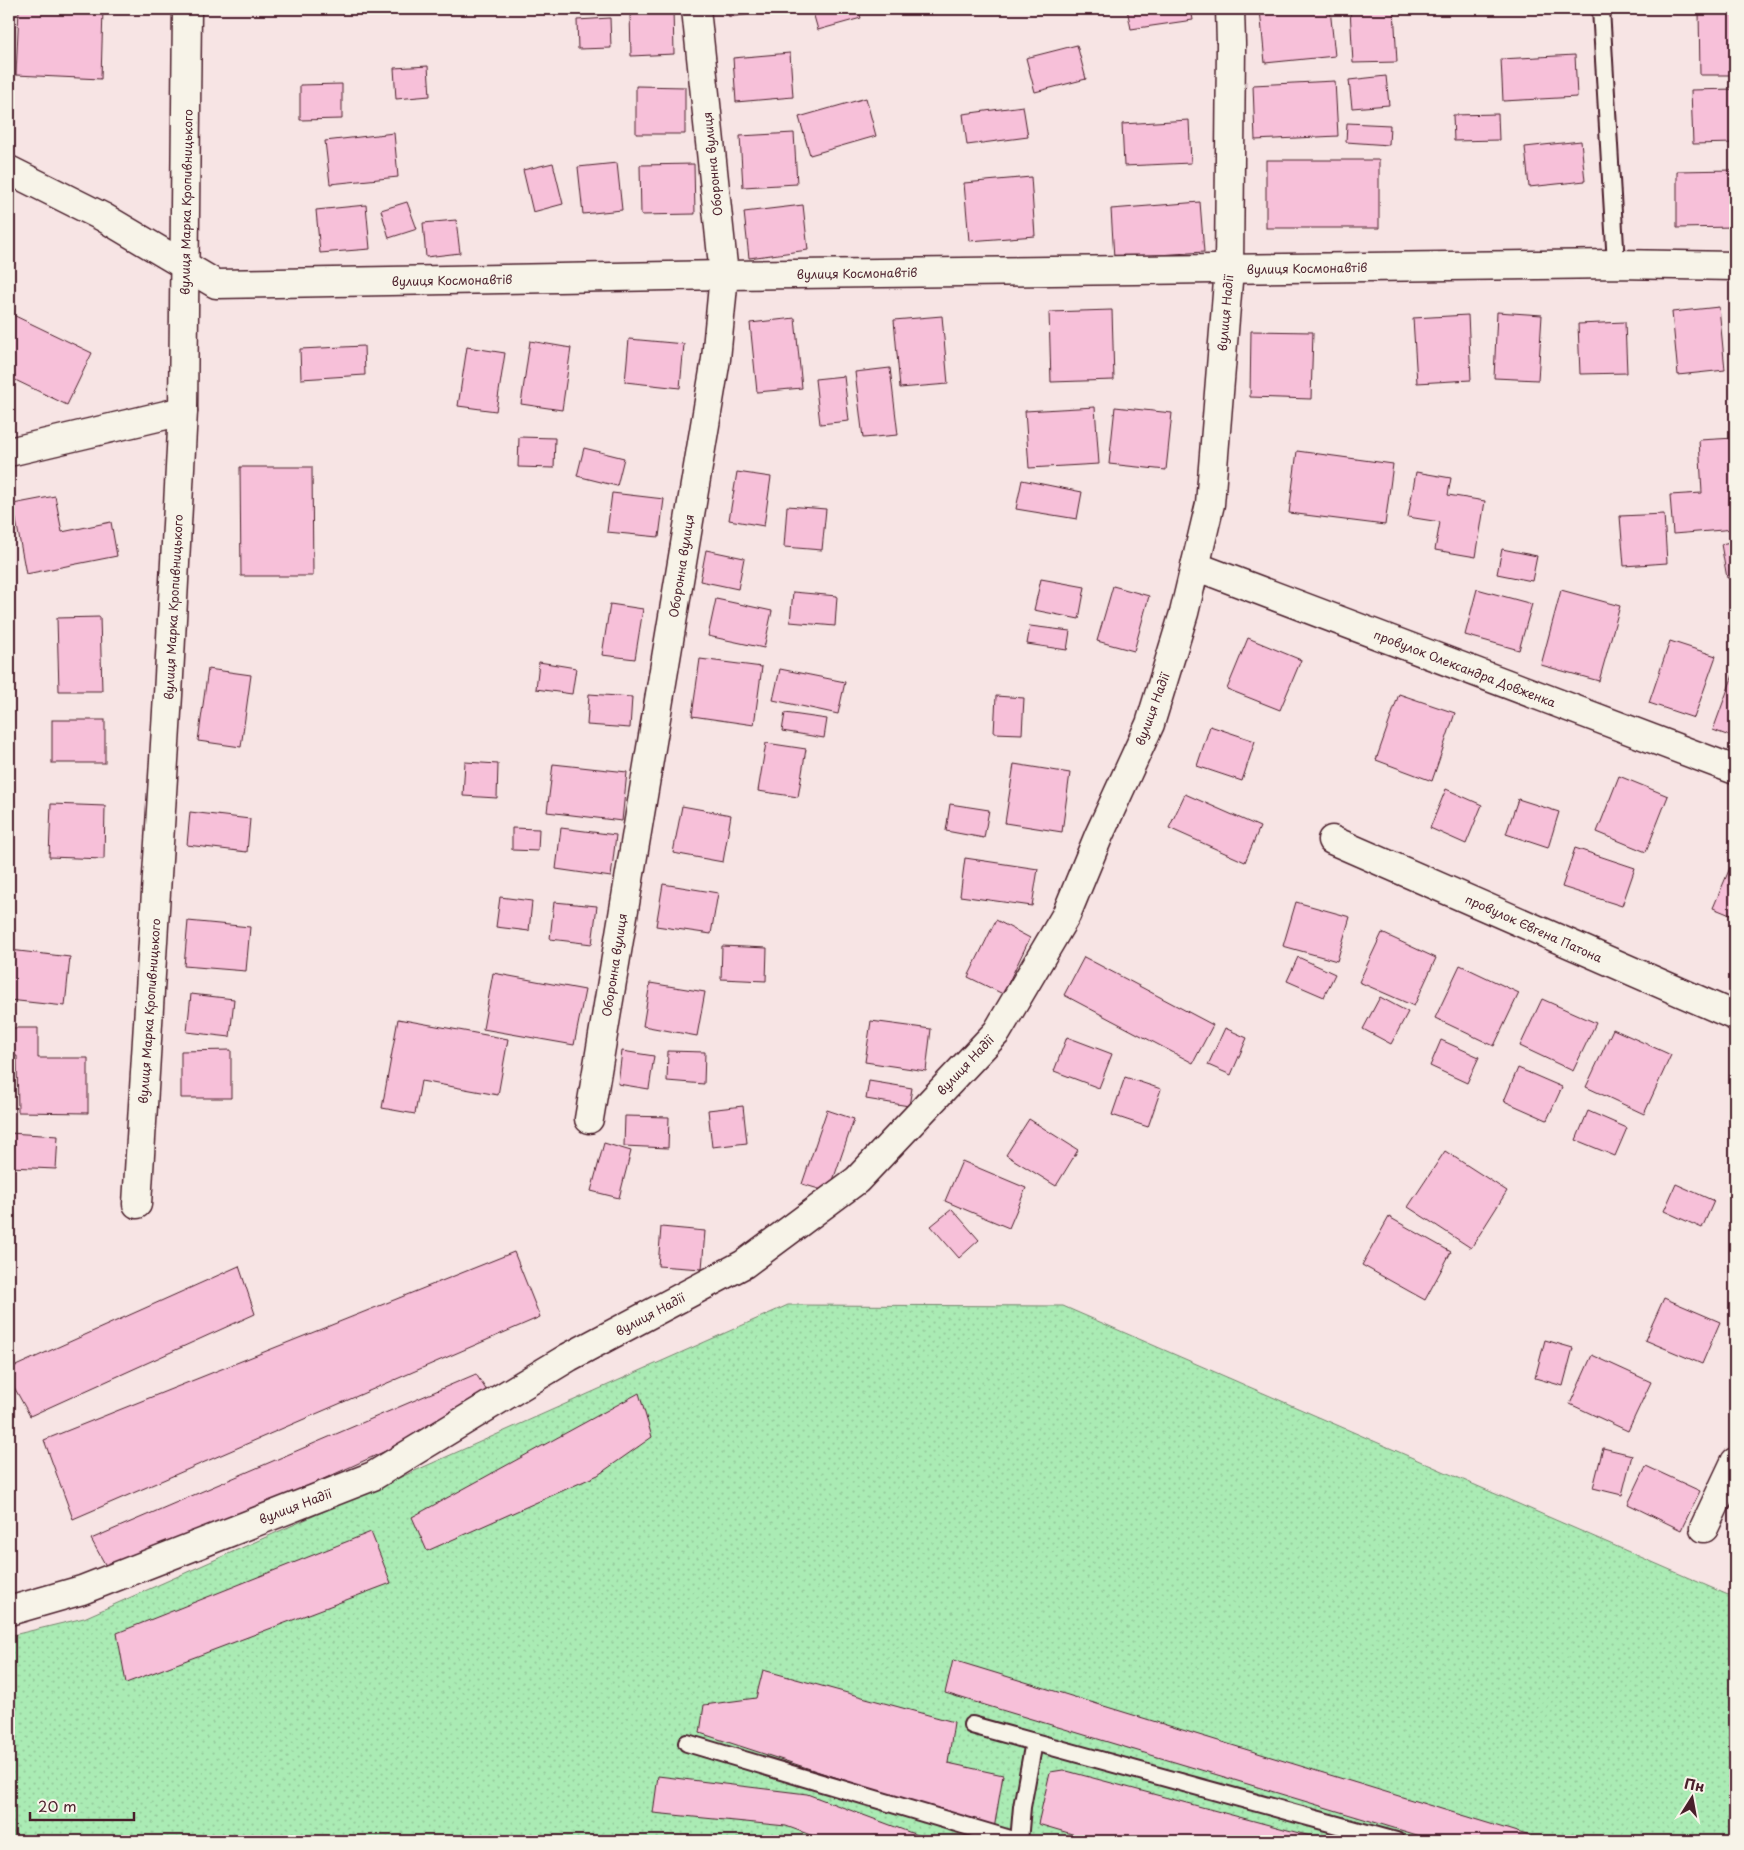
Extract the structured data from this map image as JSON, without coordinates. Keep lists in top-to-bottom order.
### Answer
{
  "streets": {
    "street": [
      "Оборонна вулиця",
      "вулиця Марка Кропивницького",
      "вулиця Космонавтів",
      "вулиця Надії",
      "провулок Олександра Довженка",
      "провулок Євгена Патона"
    ]
  },
  "crossings": [
    ["Оборонна вулиця", "вулиця Космонавтів"],
    ["вулиця Марка Кропивницького", "вулиця Космонавтів"],
    ["вулиця Космонавтів", "вулиця Надії"],
    ["вулиця Надії", "провулок Олександра Довженка"]
  ],
  "scale_bar": "20 m",
  "north": "top"
}
